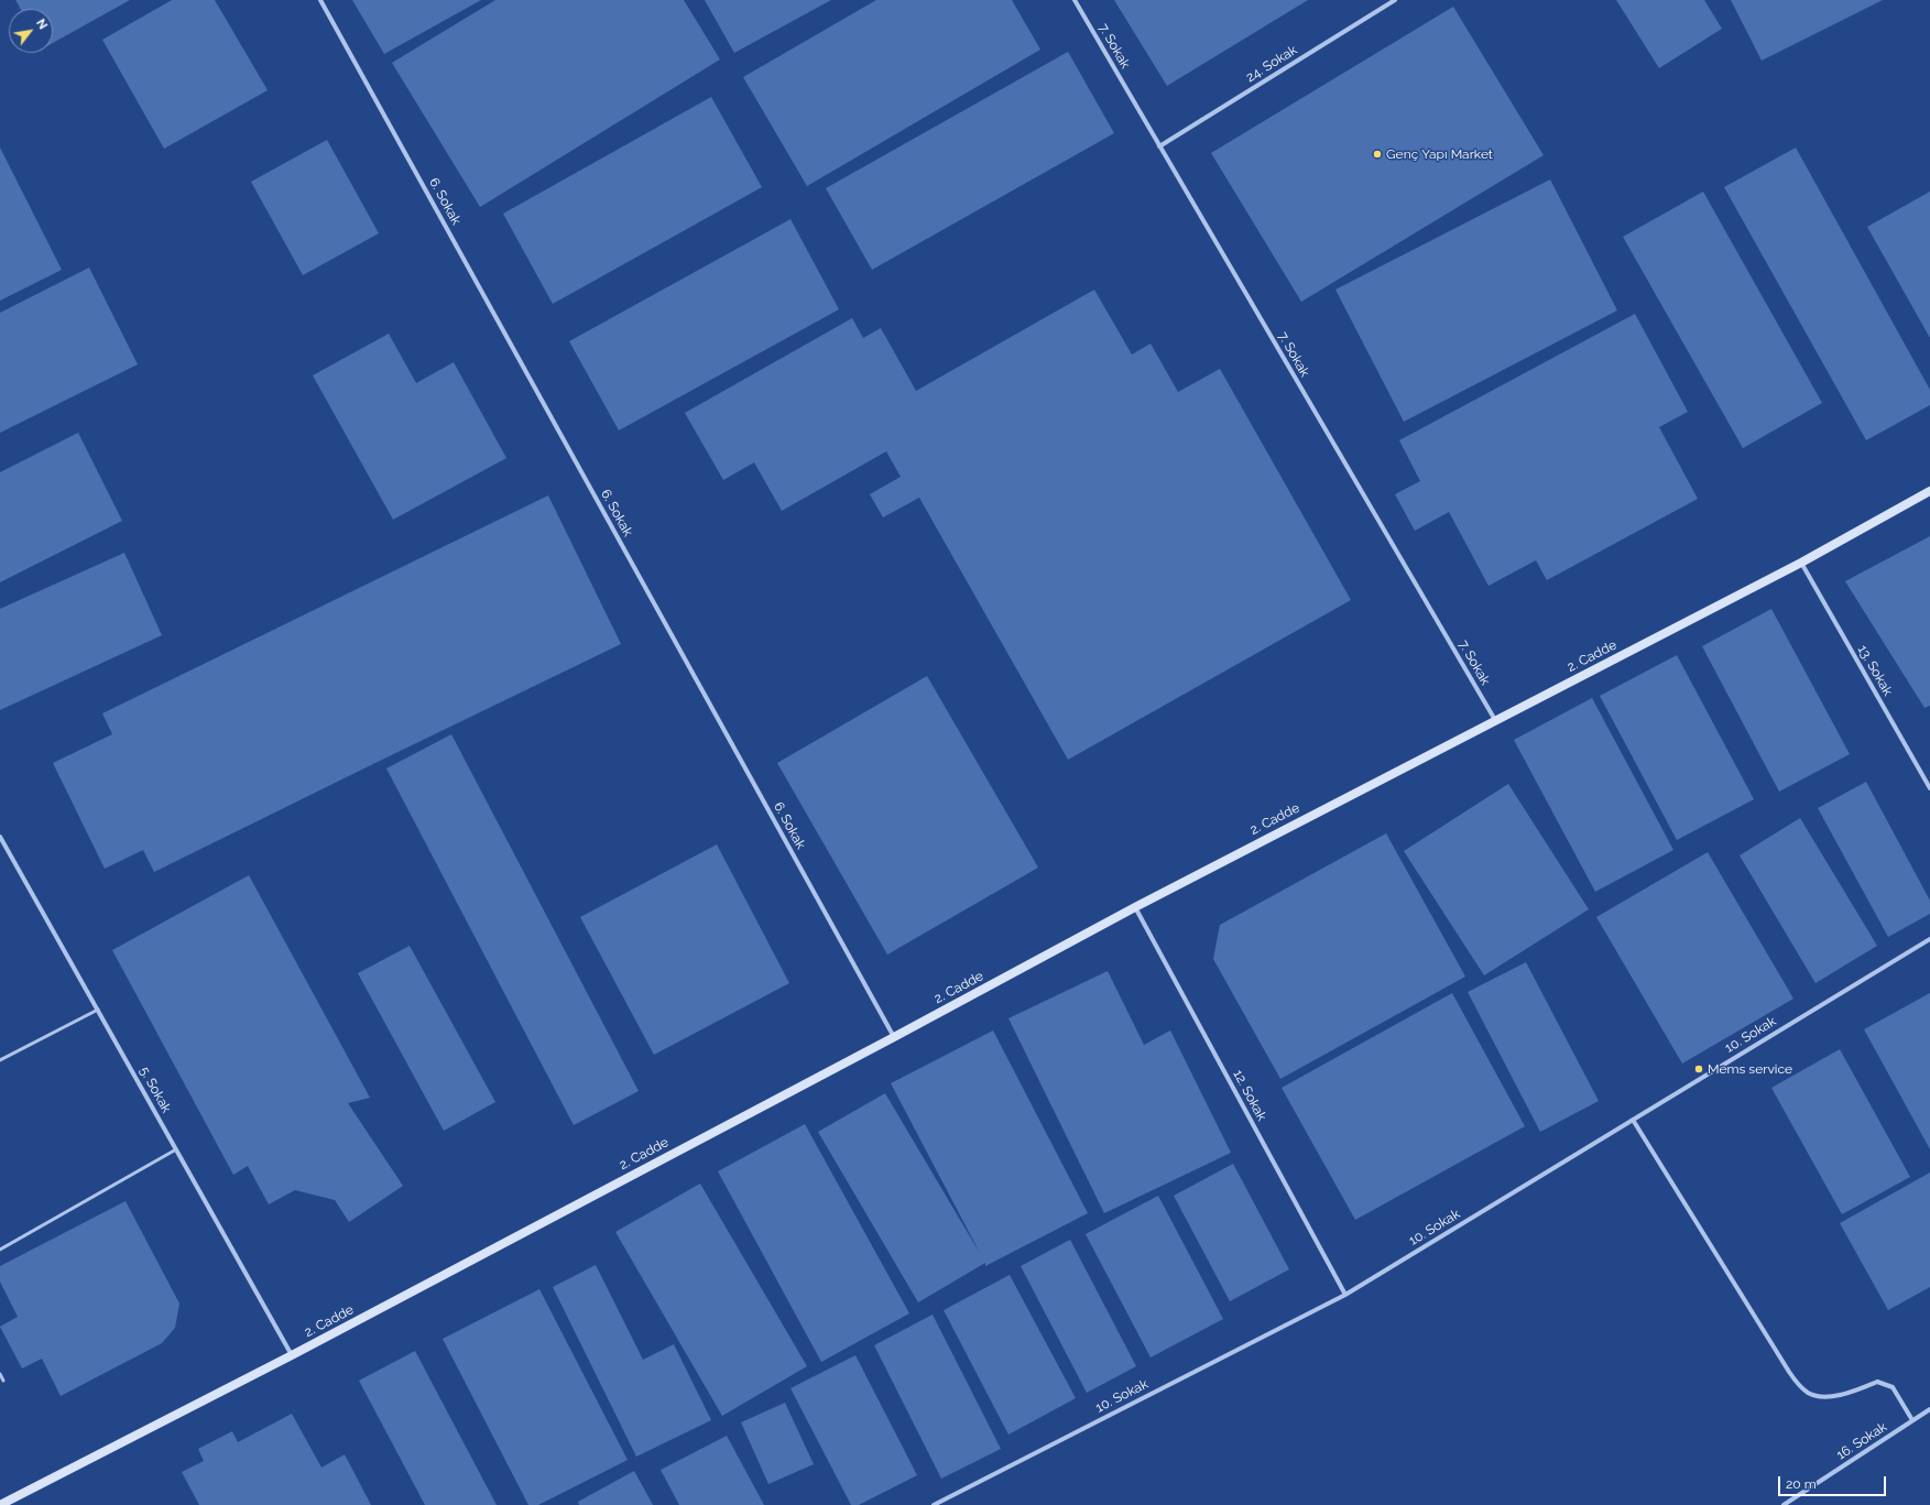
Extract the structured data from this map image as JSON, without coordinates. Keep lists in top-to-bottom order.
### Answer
{
  "streets": {
    "street": [
      "7. Sokak",
      "24. Sokak",
      "6. Sokak",
      "2. Cadde",
      "13. Sokak",
      "10. Sokak",
      "5. Sokak",
      "12. Sokak",
      "16. Sokak"
    ]
  },
  "crossings": [
    ["7. Sokak", "24. Sokak"],
    ["7. Sokak", "2. Cadde"],
    ["6. Sokak", "2. Cadde"],
    ["2. Cadde", "13. Sokak"],
    ["2. Cadde", "5. Sokak"],
    ["2. Cadde", "12. Sokak"],
    ["10. Sokak", "12. Sokak"]
  ],
  "places": ["Genç Yapı Market", "Mems service"],
  "scale_bar": "20 m",
  "north": "top right"
}
